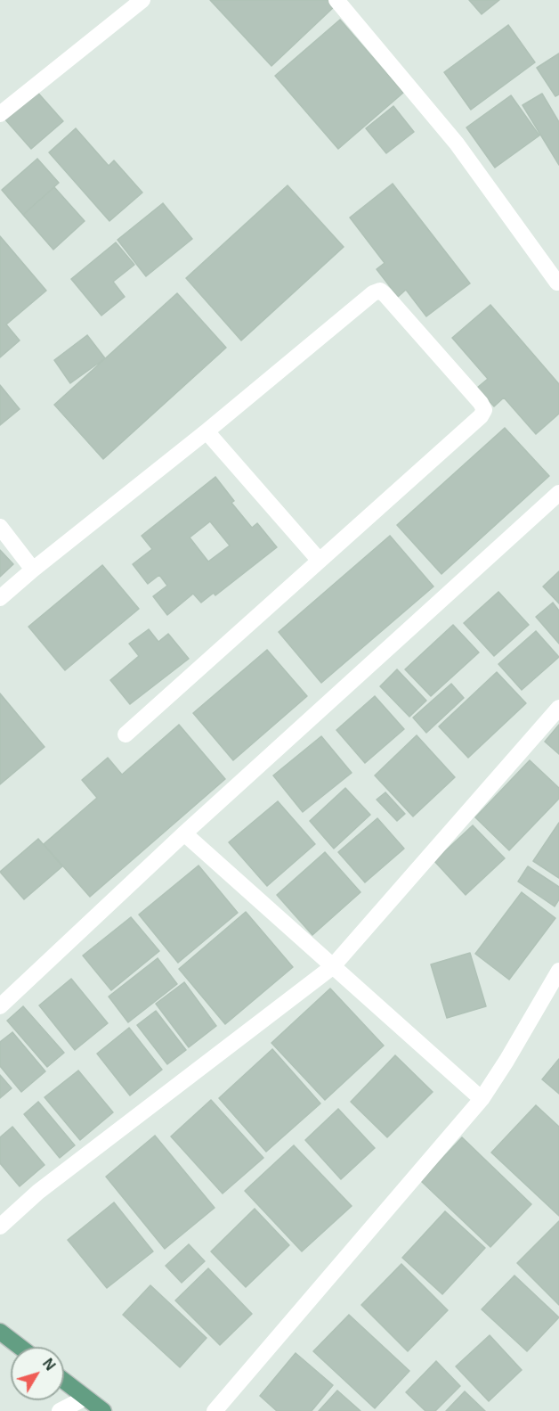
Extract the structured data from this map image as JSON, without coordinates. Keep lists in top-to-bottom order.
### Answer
{
  "north": "top right"
}
